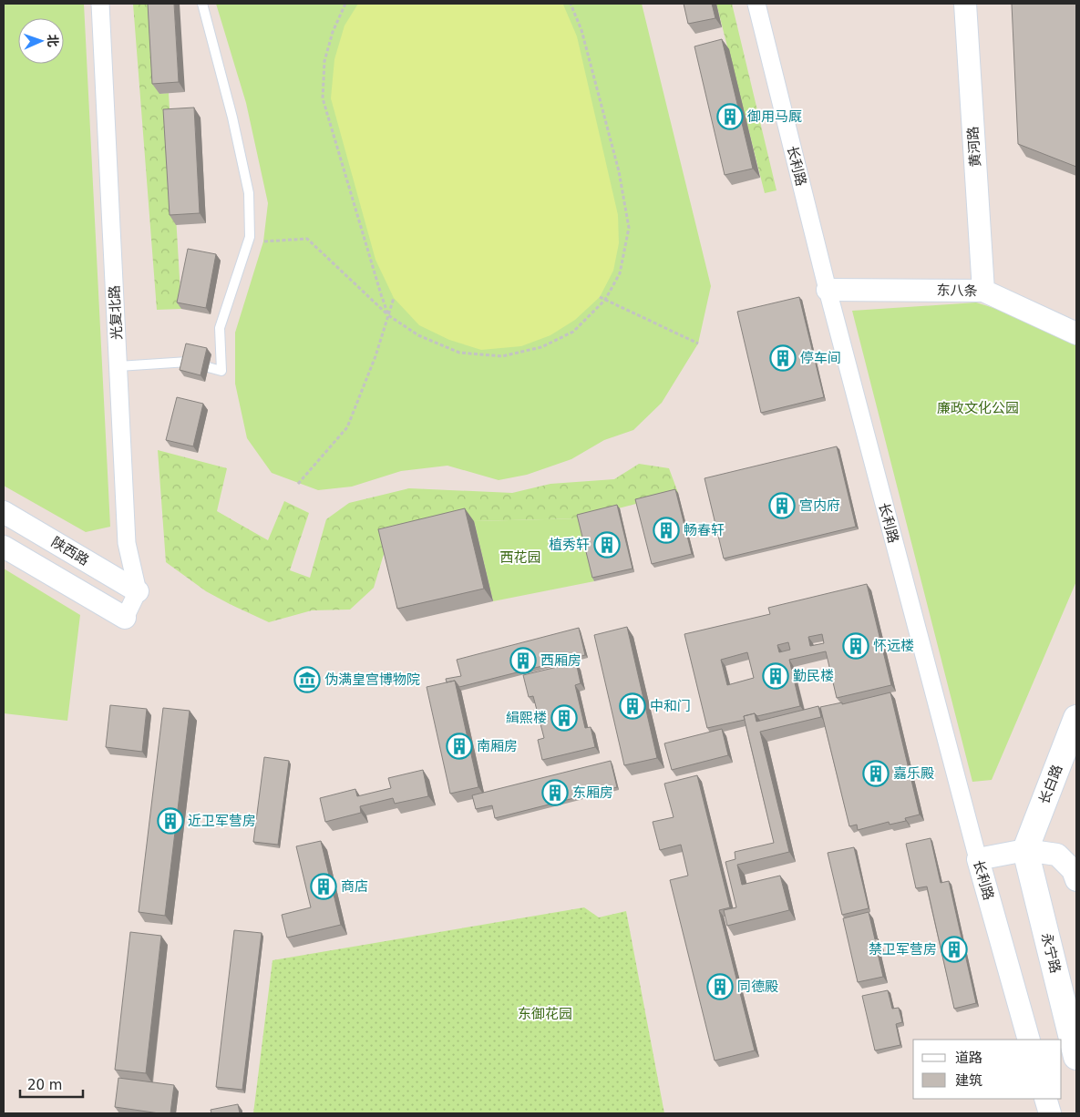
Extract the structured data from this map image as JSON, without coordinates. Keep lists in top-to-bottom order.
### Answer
{
  "streets": {
    "main road": ["长白路", "永宁路"],
    "street": [
      "黄河路",
      "长利路",
      "东八条",
      "光复北路",
      "陕西路"
    ]
  },
  "crossings": [
    ["黄河路", "东八条"],
    ["长利路", "东八条"],
    ["光复北路", "陕西路"],
    ["长白路", "永宁路"]
  ],
  "parks": ["廉政文化公园", "西花园", "东御花园"],
  "places": {
    "building": [
      "御用马厩",
      "停车间",
      "宫内府",
      "畅春轩",
      "植秀轩",
      "怀远楼",
      "西厢房",
      "勤民楼",
      "中和门",
      "緝熙楼",
      "南厢房",
      "嘉乐殿",
      "东厢房",
      "近卫军营房",
      "商店",
      "禁卫军营房",
      "同德殿"
    ],
    "museum": ["伪满皇宫博物院"]
  },
  "legend": ["道路", "建筑"],
  "scale_bar": "20 m",
  "north": "right"
}
